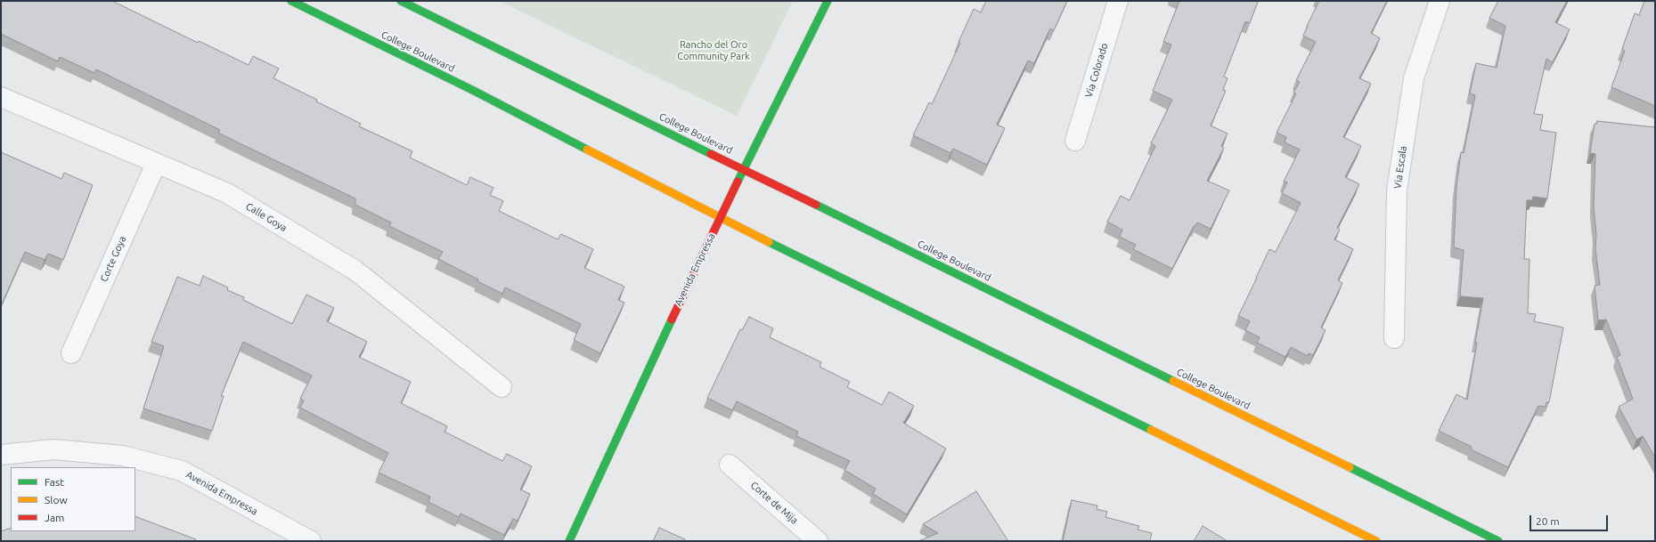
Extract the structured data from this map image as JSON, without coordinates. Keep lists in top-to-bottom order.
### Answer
{
  "streets": {
    "main road": ["College Boulevard", "Avenida Empressa"],
    "street": [
      "Via Colorado",
      "Via Escala",
      "Calle Goya",
      "Corte Goya",
      "Corte de Mija"
    ]
  },
  "crossings": [
    ["College Boulevard", "Avenida Empressa"],
    ["Calle Goya", "Corte Goya"]
  ],
  "parks": ["Rancho del Oro Community Park"],
  "legend": ["Fast", "Slow", "Jam"],
  "scale_bar": "20 m"
}
